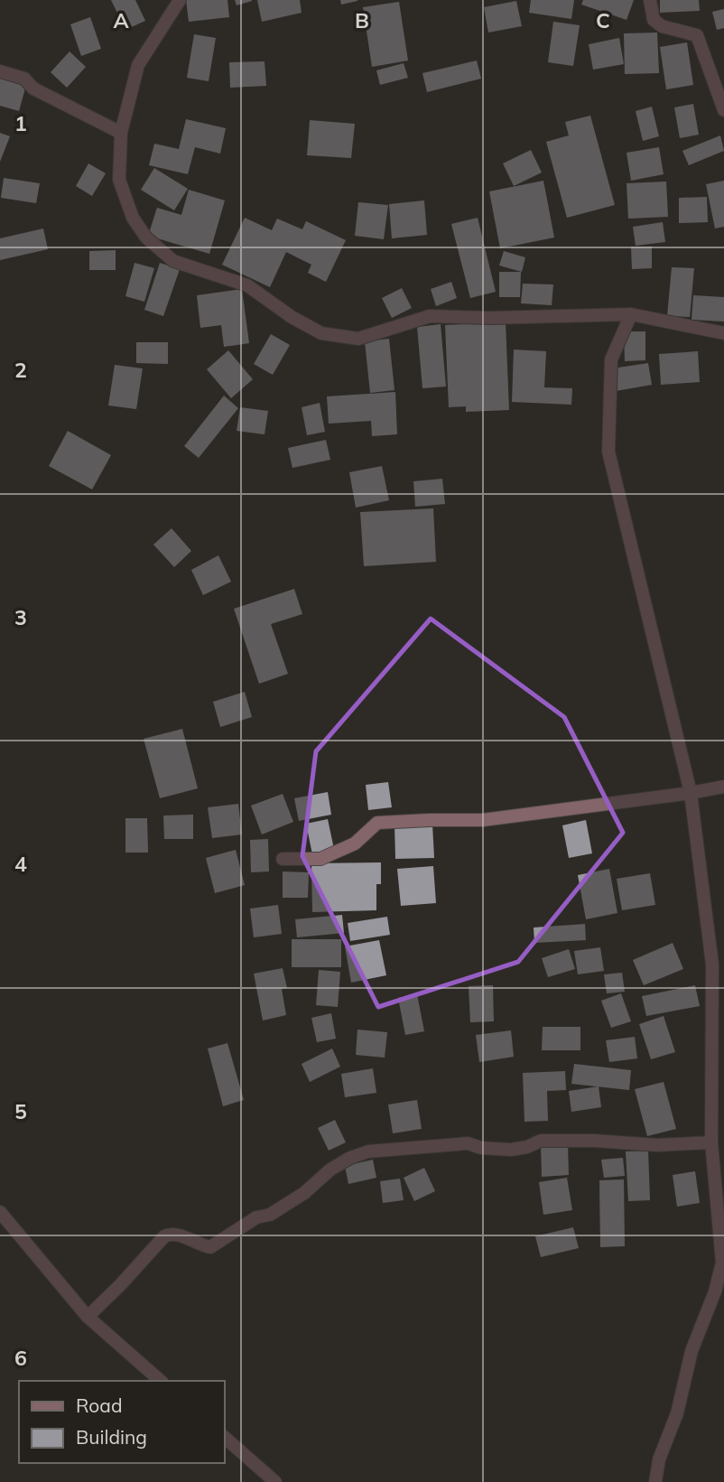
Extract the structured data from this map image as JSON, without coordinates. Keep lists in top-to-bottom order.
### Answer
{
  "legend": ["Road", "Building"],
  "grid": {
    "columns": ["A", "B", "C"],
    "rows": [
      "1",
      "2",
      "3",
      "4",
      "5",
      "6"
    ]
  }
}
